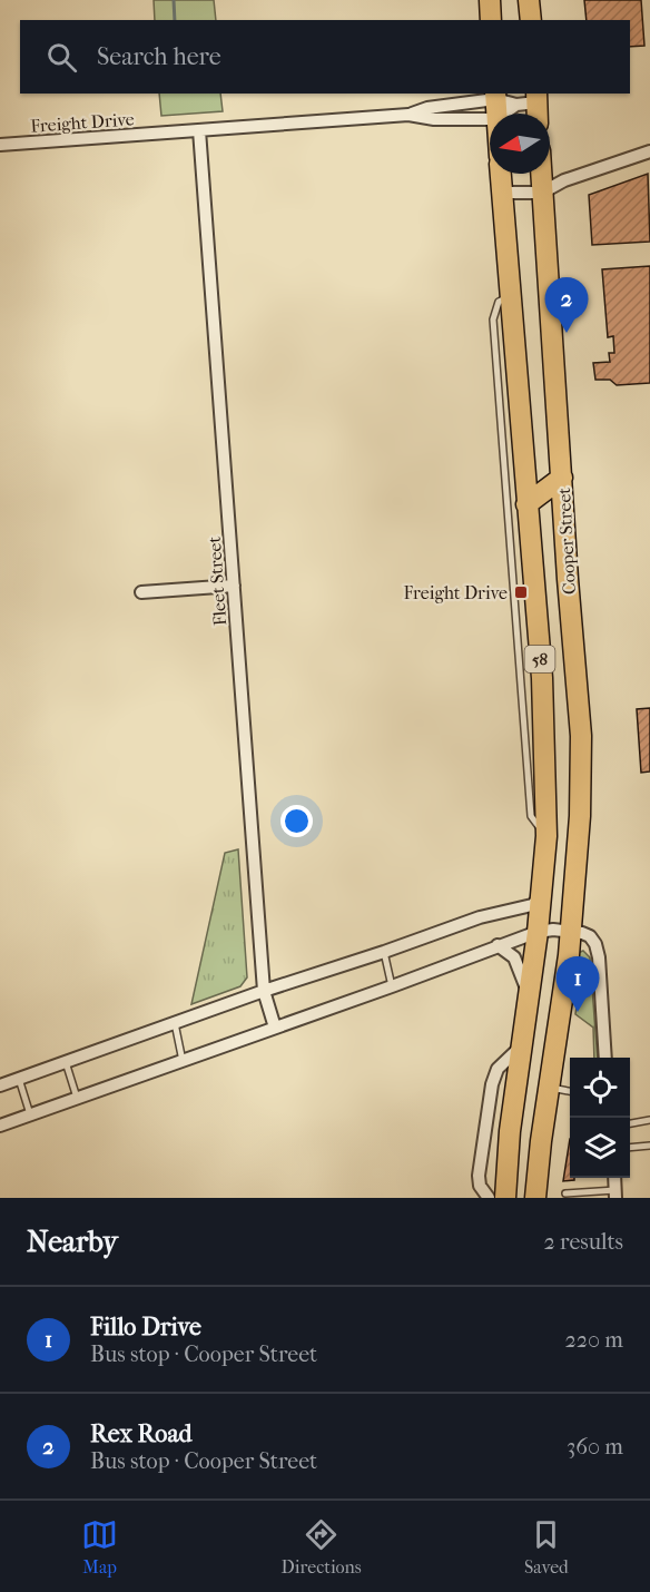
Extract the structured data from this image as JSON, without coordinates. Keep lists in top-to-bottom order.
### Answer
{
  "streets": {
    "main road": ["Cooper Street", "58"],
    "street": ["Freight Drive", "Fleet Street"]
  },
  "crossings": [
    ["Freight Drive", "Fleet Street"]
  ],
  "places": {
    "transit": ["Freight Drive"]
  },
  "north": "left",
  "page": {
    "search": "Search here",
    "pins": ["2", "1"],
    "heading": ["Nearby", "2 results"],
    "list": [
      {
        "mark": "1",
        "name": "Fillo Drive",
        "note": "Bus stop · Cooper Street",
        "value": "220 m"
      },
      {
        "mark": "2",
        "name": "Rex Road",
        "note": "Bus stop · Cooper Street",
        "value": "360 m"
      }
    ],
    "nav": ["Map", "Directions", "Saved"]
  }
}
